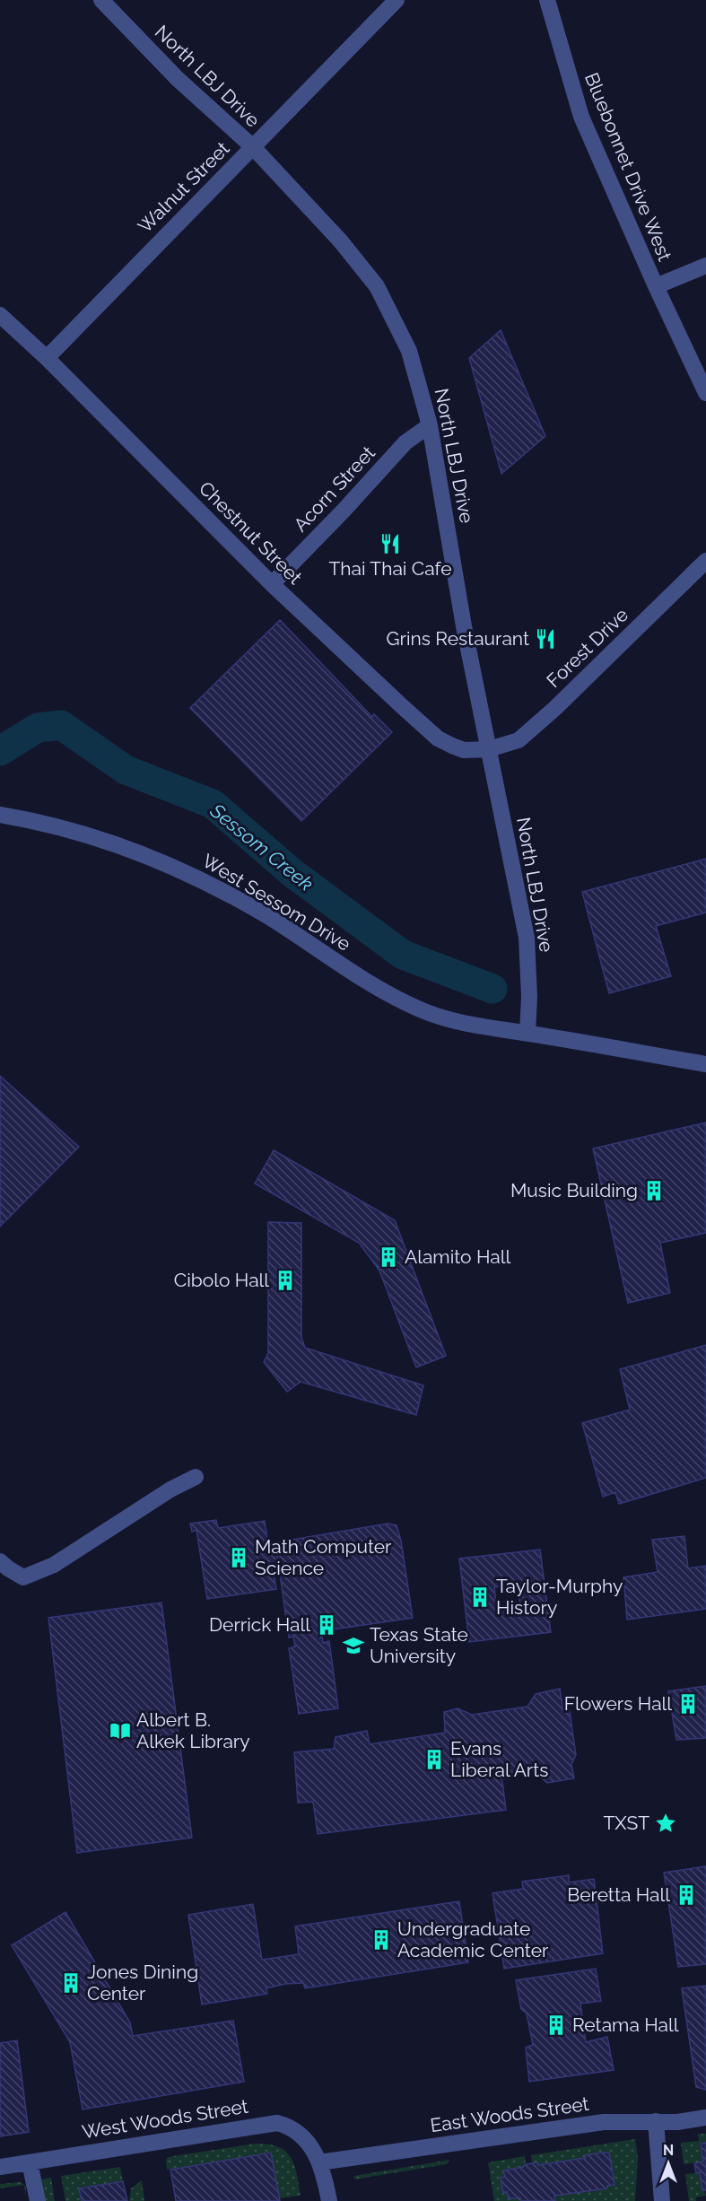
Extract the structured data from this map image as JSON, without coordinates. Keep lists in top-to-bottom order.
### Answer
{
  "streets": {
    "street": [
      "North LBJ Drive",
      "Bluebonnet Drive West",
      "Walnut Street",
      "Acorn Street",
      "Chestnut Street",
      "Forest Drive",
      "West Sessom Drive",
      "East Woods Street",
      "West Woods Street"
    ]
  },
  "crossings": [
    ["North LBJ Drive", "Walnut Street"],
    ["North LBJ Drive", "Acorn Street"],
    ["North LBJ Drive", "Chestnut Street"],
    ["North LBJ Drive", "Forest Drive"],
    ["North LBJ Drive", "West Sessom Drive"],
    ["Walnut Street", "Chestnut Street"],
    ["Acorn Street", "Chestnut Street"],
    ["Chestnut Street", "Forest Drive"],
    ["East Woods Street", "West Woods Street"]
  ],
  "water": ["Sessom Creek"],
  "places": {
    "restaurant": ["Thai Thai Cafe", "Grins Restaurant"],
    "building": [
      "Music Building",
      "Alamito Hall",
      "Cibolo Hall",
      "Math Computer Science",
      "Taylor-Murphy History",
      "Derrick Hall",
      "Flowers Hall",
      "Evans Liberal Arts",
      "Beretta Hall",
      "Undergraduate Academic Center",
      "Jones Dining Center",
      "Retama Hall"
    ],
    "school or university": ["Texas State University"],
    "library": ["Albert B. Alkek Library"],
    "place": ["TXST"]
  },
  "north": "top"
}
